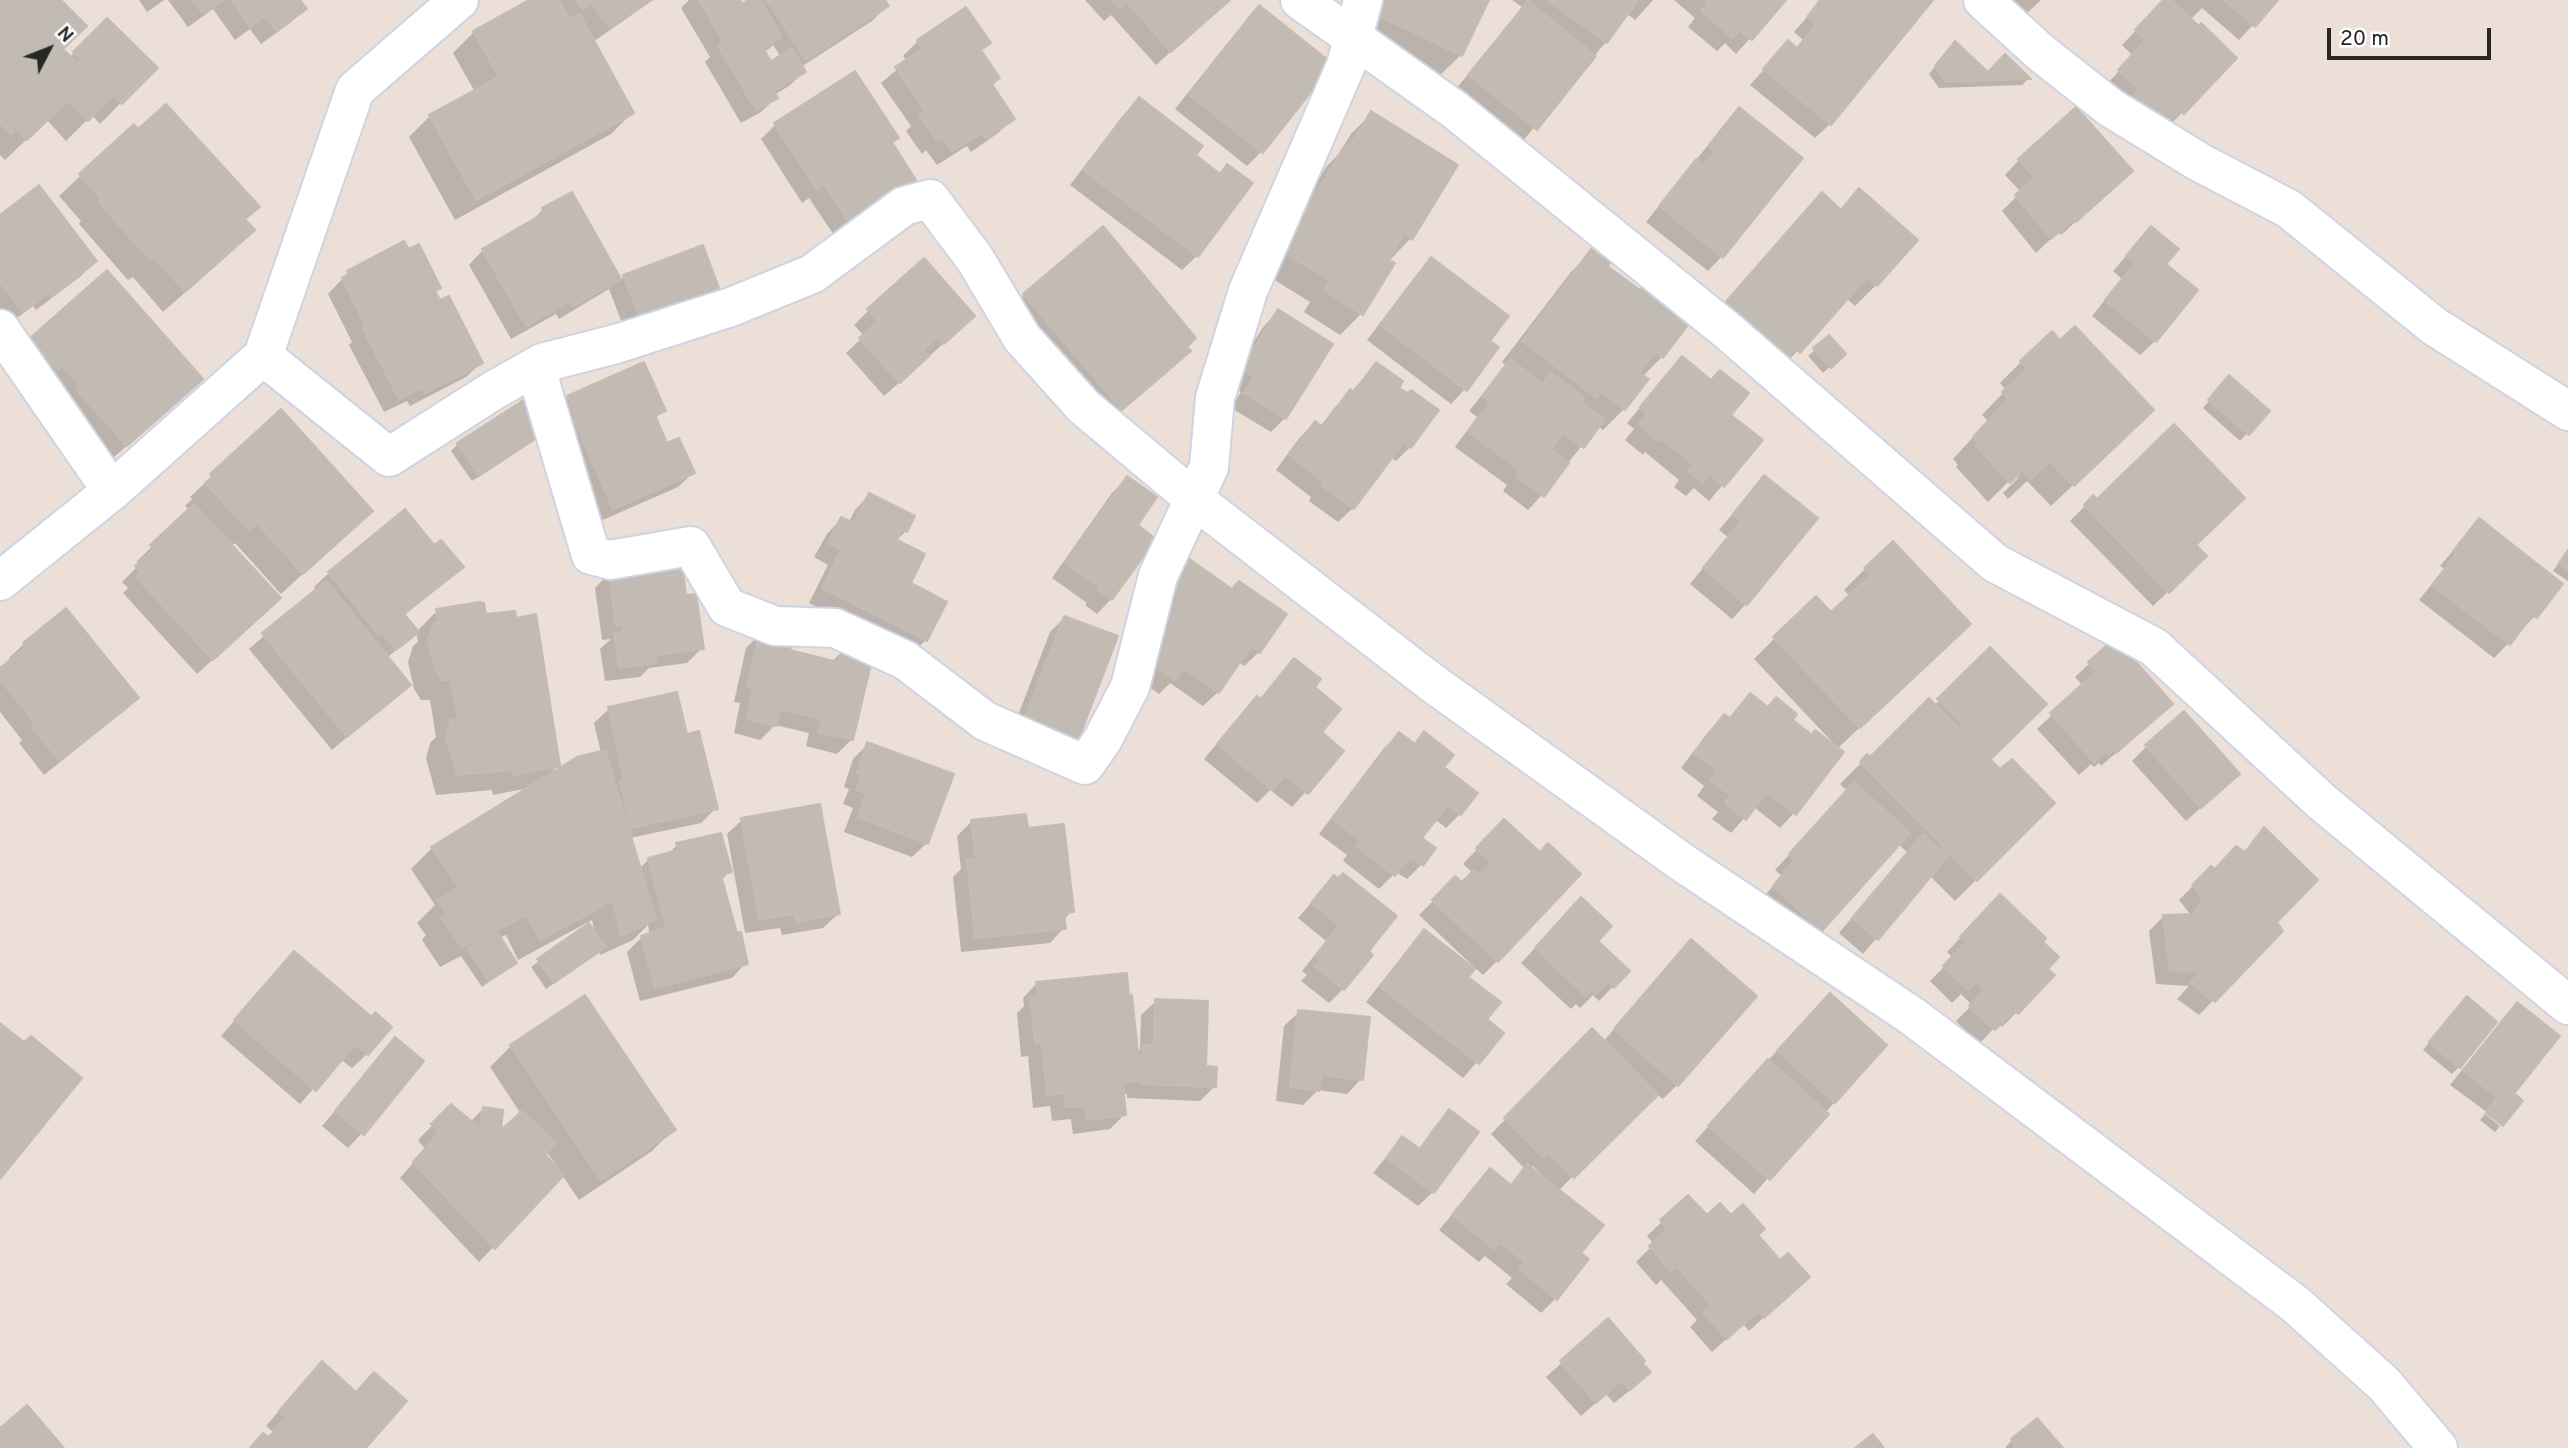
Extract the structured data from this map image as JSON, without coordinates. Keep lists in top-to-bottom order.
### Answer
{
  "scale_bar": "20 m",
  "north": "top right"
}
